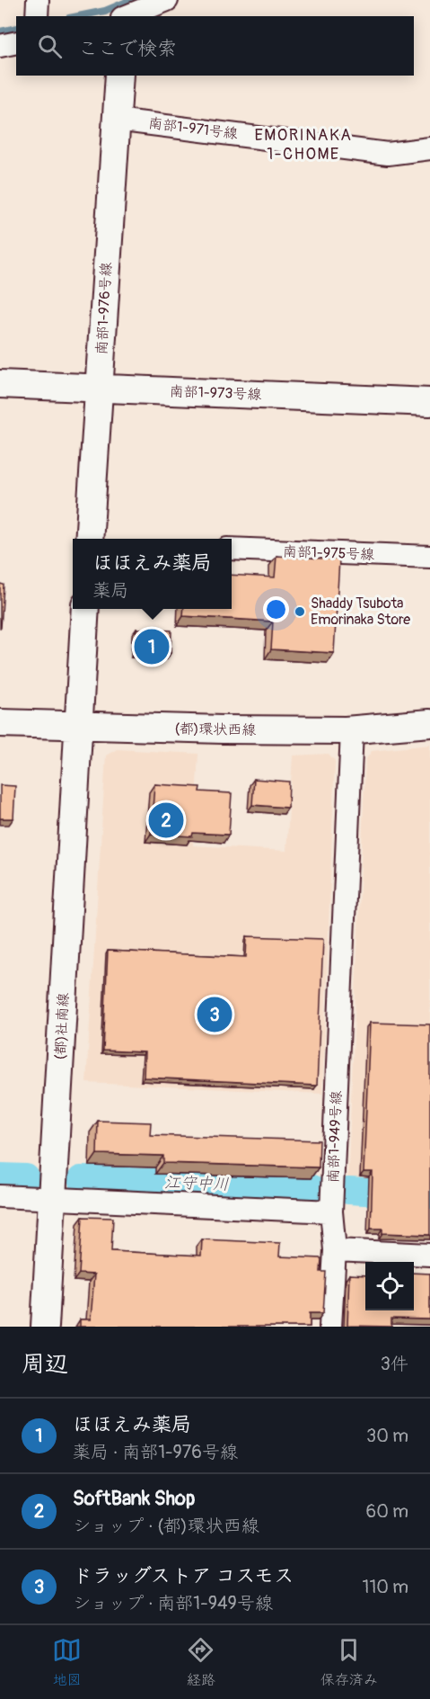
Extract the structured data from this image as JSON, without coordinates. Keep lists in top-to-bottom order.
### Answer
{
  "streets": {
    "street": [
      "南部1-971号線",
      "南部1-976号線",
      "南部1-973号線",
      "南部1-975号線",
      "(都)環状西線",
      "(都)社南線",
      "南部1-949号線"
    ]
  },
  "crossings": [
    ["南部1-971号線", "南部1-976号線"],
    ["南部1-976号線", "南部1-973号線"],
    ["(都)環状西線", "(都)社南線"],
    ["(都)環状西線", "南部1-949号線"]
  ],
  "districts": ["EMORINAKA 1-CHOME"],
  "water": ["江守中川"],
  "places": ["Shaddy Tsubota Emorinaka Store"],
  "page": {
    "search": "ここで検索",
    "popup": ["ほほえみ薬局", "薬局"],
    "pins": ["1", "2", "3"],
    "heading": ["周辺", "3件"],
    "list": [
      {
        "mark": "1",
        "name": "ほほえみ薬局",
        "note": "薬局 · 南部1-976号線",
        "value": "30 m"
      },
      {
        "mark": "2",
        "name": "SoftBank Shop",
        "note": "ショップ · (都)環状西線",
        "value": "60 m"
      },
      {
        "mark": "3",
        "name": "ドラッグストア コスモス",
        "note": "ショップ · 南部1-949号線",
        "value": "110 m"
      }
    ],
    "nav": ["地図", "経路", "保存済み"]
  }
}
